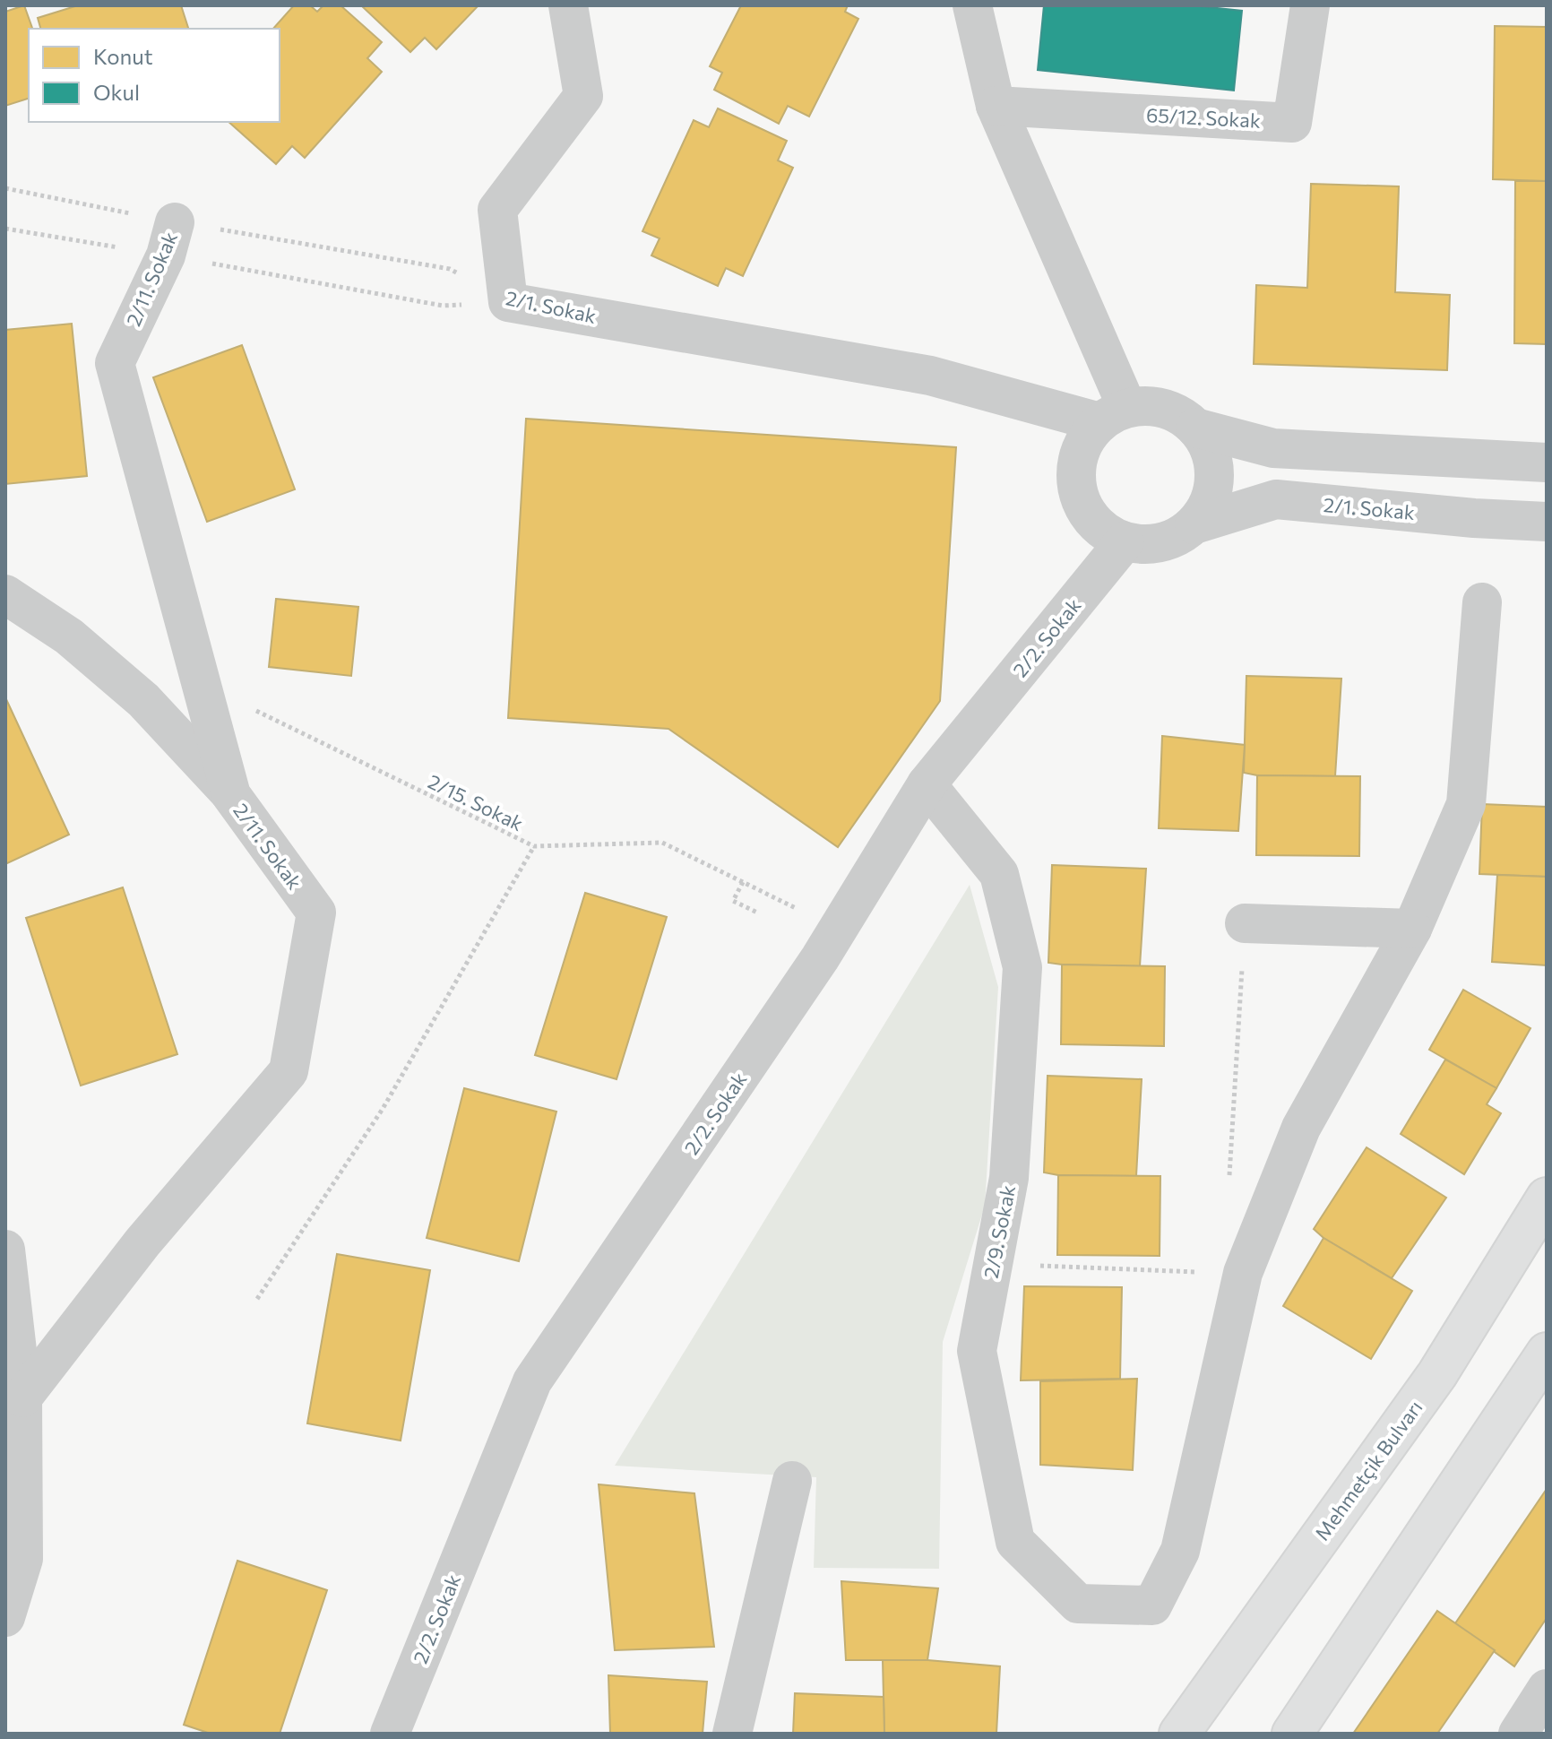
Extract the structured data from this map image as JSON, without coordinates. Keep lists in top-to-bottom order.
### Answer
{
  "streets": {
    "main road": ["Mehmetçik Bulvarı"],
    "street": [
      "65/12. Sokak",
      "2/11. Sokak",
      "2/1. Sokak",
      "2/2. Sokak",
      "2/9. Sokak"
    ],
    "path": ["2/15. Sokak"]
  },
  "crossings": [
    ["2/11. Sokak", "2/1. Sokak"],
    ["2/11. Sokak", "2/15. Sokak"],
    ["2/1. Sokak", "2/2. Sokak"],
    ["2/2. Sokak", "2/9. Sokak"]
  ],
  "legend": ["Konut", "Okul"]
}
